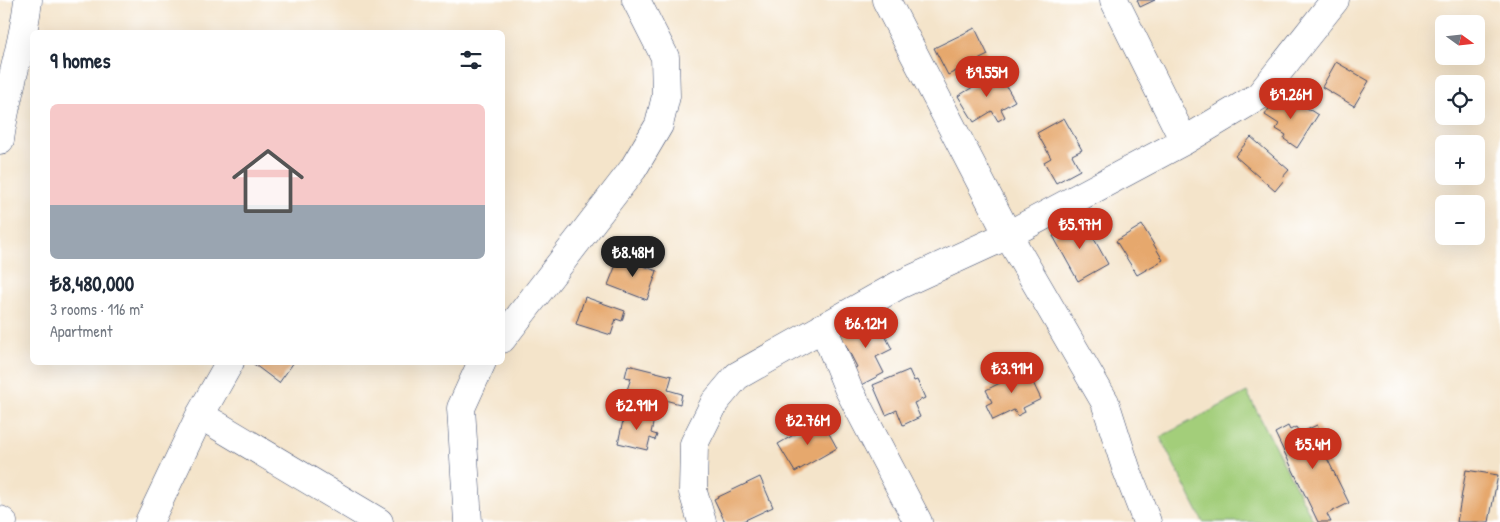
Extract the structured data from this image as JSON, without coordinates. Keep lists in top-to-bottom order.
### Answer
{
  "north": "right",
  "page": {
    "map_buttons": ["+", "−"],
    "heading": "9 homes",
    "price": [
      "₺9.55M",
      "₺9.26M",
      "₺5.97M",
      "₺8.48M",
      "₺6.12M",
      "₺3.91M",
      "₺2.91M",
      "₺2.76M",
      "₺5.4M"
    ],
    "list": [
      {
        "name": "₺8,480,000",
        "note": "3 rooms · 116 m² · Apartment"
      }
    ]
  }
}
